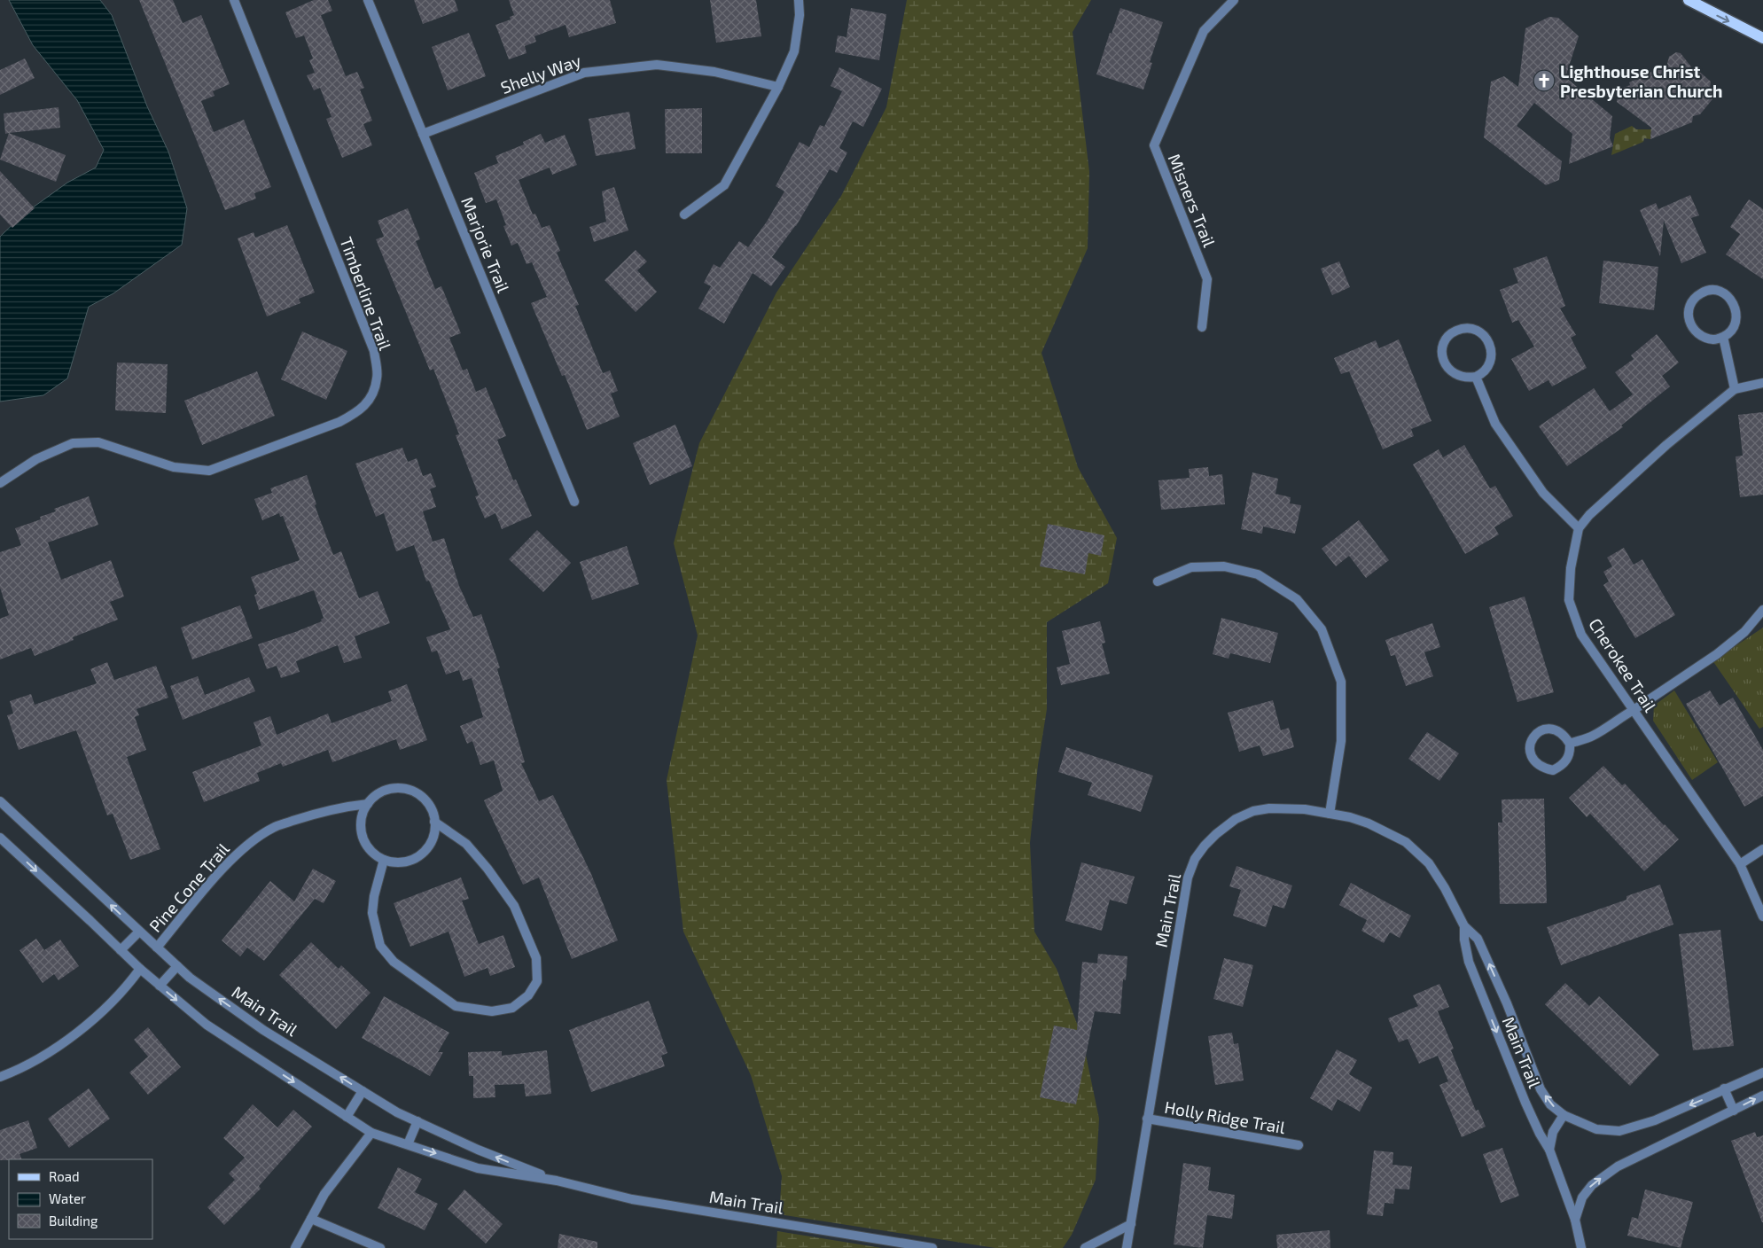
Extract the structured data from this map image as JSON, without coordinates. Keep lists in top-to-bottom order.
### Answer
{
  "streets": {
    "street": [
      "Shelly Way",
      "Misners Trail",
      "Marjorie Trail",
      "Timberline Trail",
      "Cherokee Trail",
      "Pine Cone Trail",
      "Main Trail",
      "Holly Ridge Trail"
    ]
  },
  "crossings": [
    ["Shelly Way", "Marjorie Trail"],
    ["Pine Cone Trail", "Main Trail"],
    ["Main Trail", "Holly Ridge Trail"]
  ],
  "places": {
    "church": ["Lighthouse Christ Presbyterian Church"]
  },
  "legend": ["Road", "Water", "Building"]
}
